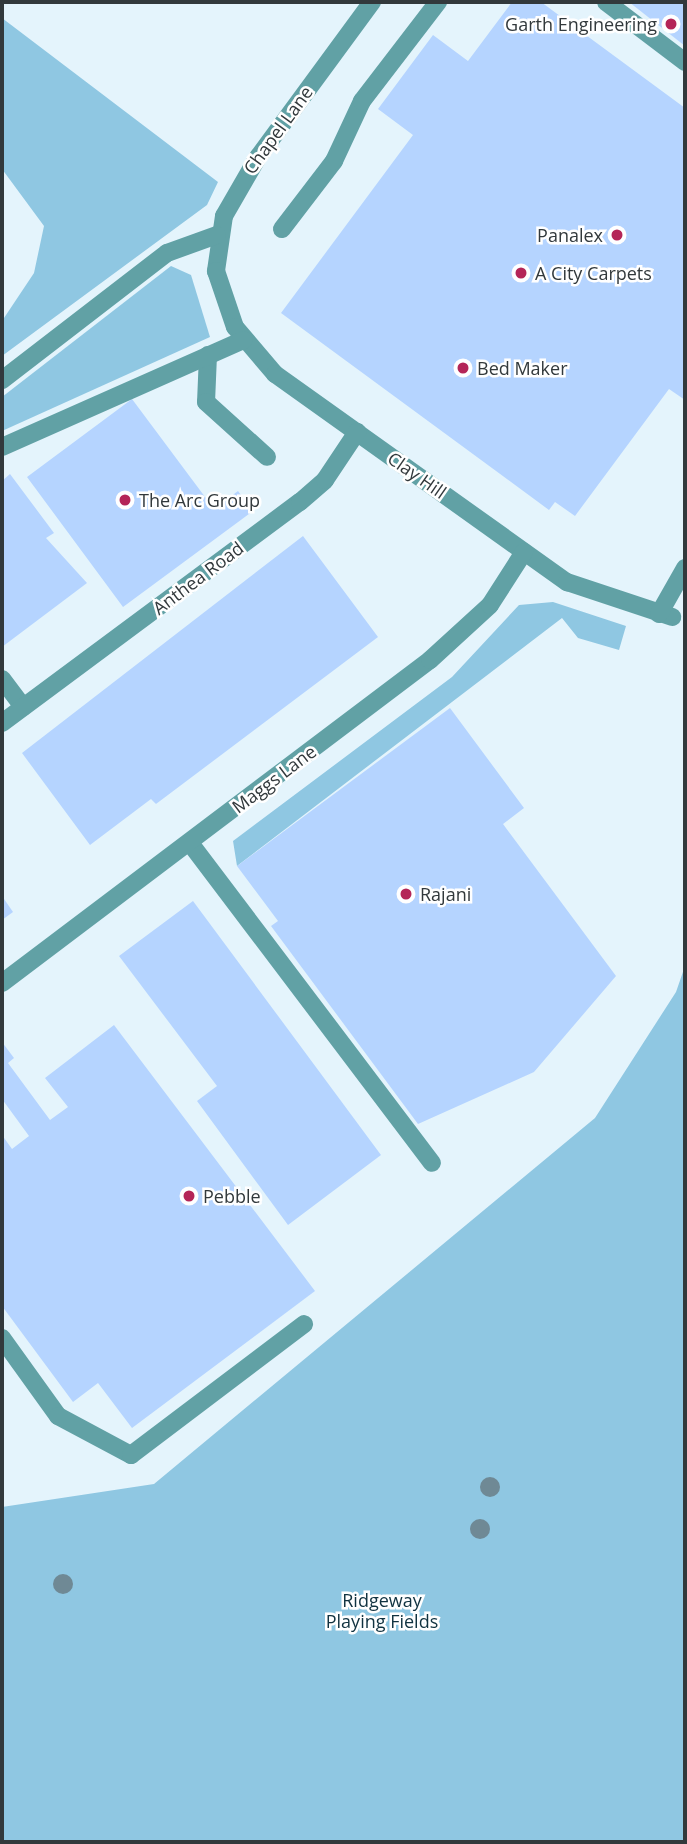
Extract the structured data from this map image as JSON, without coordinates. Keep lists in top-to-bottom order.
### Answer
{
  "streets": {
    "street": [
      "Chapel Lane",
      "Clay Hill",
      "Anthea Road",
      "Maggs Lane"
    ]
  },
  "crossings": [
    ["Chapel Lane", "Clay Hill"],
    ["Clay Hill", "Anthea Road"],
    ["Clay Hill", "Maggs Lane"]
  ],
  "parks": ["Ridgeway Playing Fields"],
  "places": [
    "Garth Engineering",
    "Panalex",
    "A City Carpets",
    "Bed Maker",
    "The Arc Group",
    "Rajani",
    "Pebble"
  ]
}
